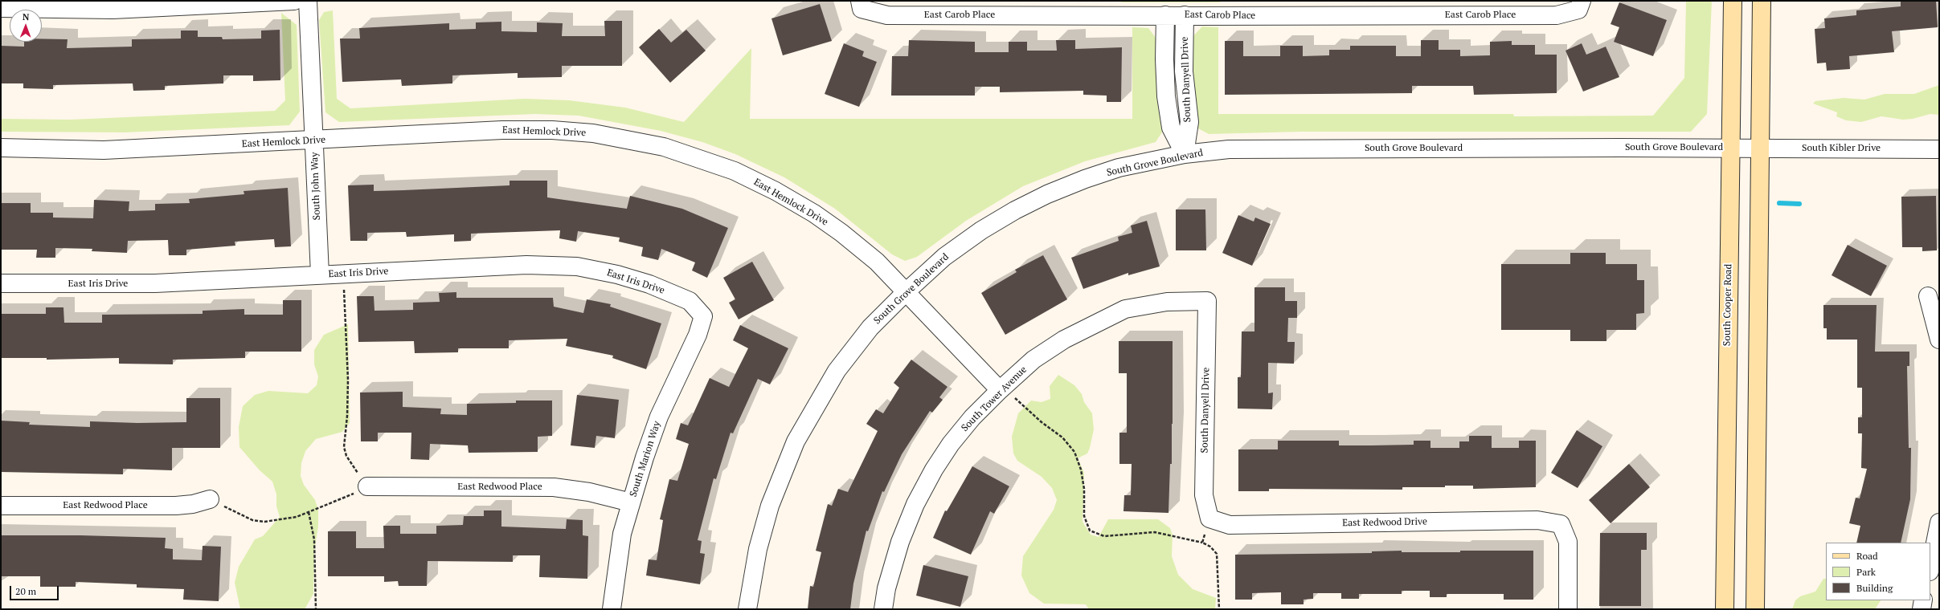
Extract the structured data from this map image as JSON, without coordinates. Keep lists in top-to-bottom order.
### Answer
{
  "streets": {
    "main road": ["South Cooper Road"],
    "street": [
      "East Carob Place",
      "South Danyell Drive",
      "East Hemlock Drive",
      "South Grove Boulevard",
      "South Kibler Drive",
      "South John Way",
      "East Iris Drive",
      "South Tower Avenue",
      "South Marion Way",
      "East Redwood Place",
      "East Redwood Drive"
    ]
  },
  "crossings": [
    ["East Carob Place", "South Danyell Drive"],
    ["South Danyell Drive", "South Grove Boulevard"],
    ["South Danyell Drive", "South Tower Avenue"],
    ["South Danyell Drive", "East Redwood Drive"],
    ["East Hemlock Drive", "South Grove Boulevard"],
    ["East Hemlock Drive", "South John Way"],
    ["East Hemlock Drive", "South Tower Avenue"],
    ["South Grove Boulevard", "South Kibler Drive"],
    ["South Grove Boulevard", "South Cooper Road"],
    ["South Kibler Drive", "South Cooper Road"],
    ["South John Way", "East Iris Drive"],
    ["East Iris Drive", "South Marion Way"],
    ["South Marion Way", "East Redwood Place"]
  ],
  "legend": ["Road", "Park", "Building"],
  "scale_bar": "20 m",
  "north": "top"
}
